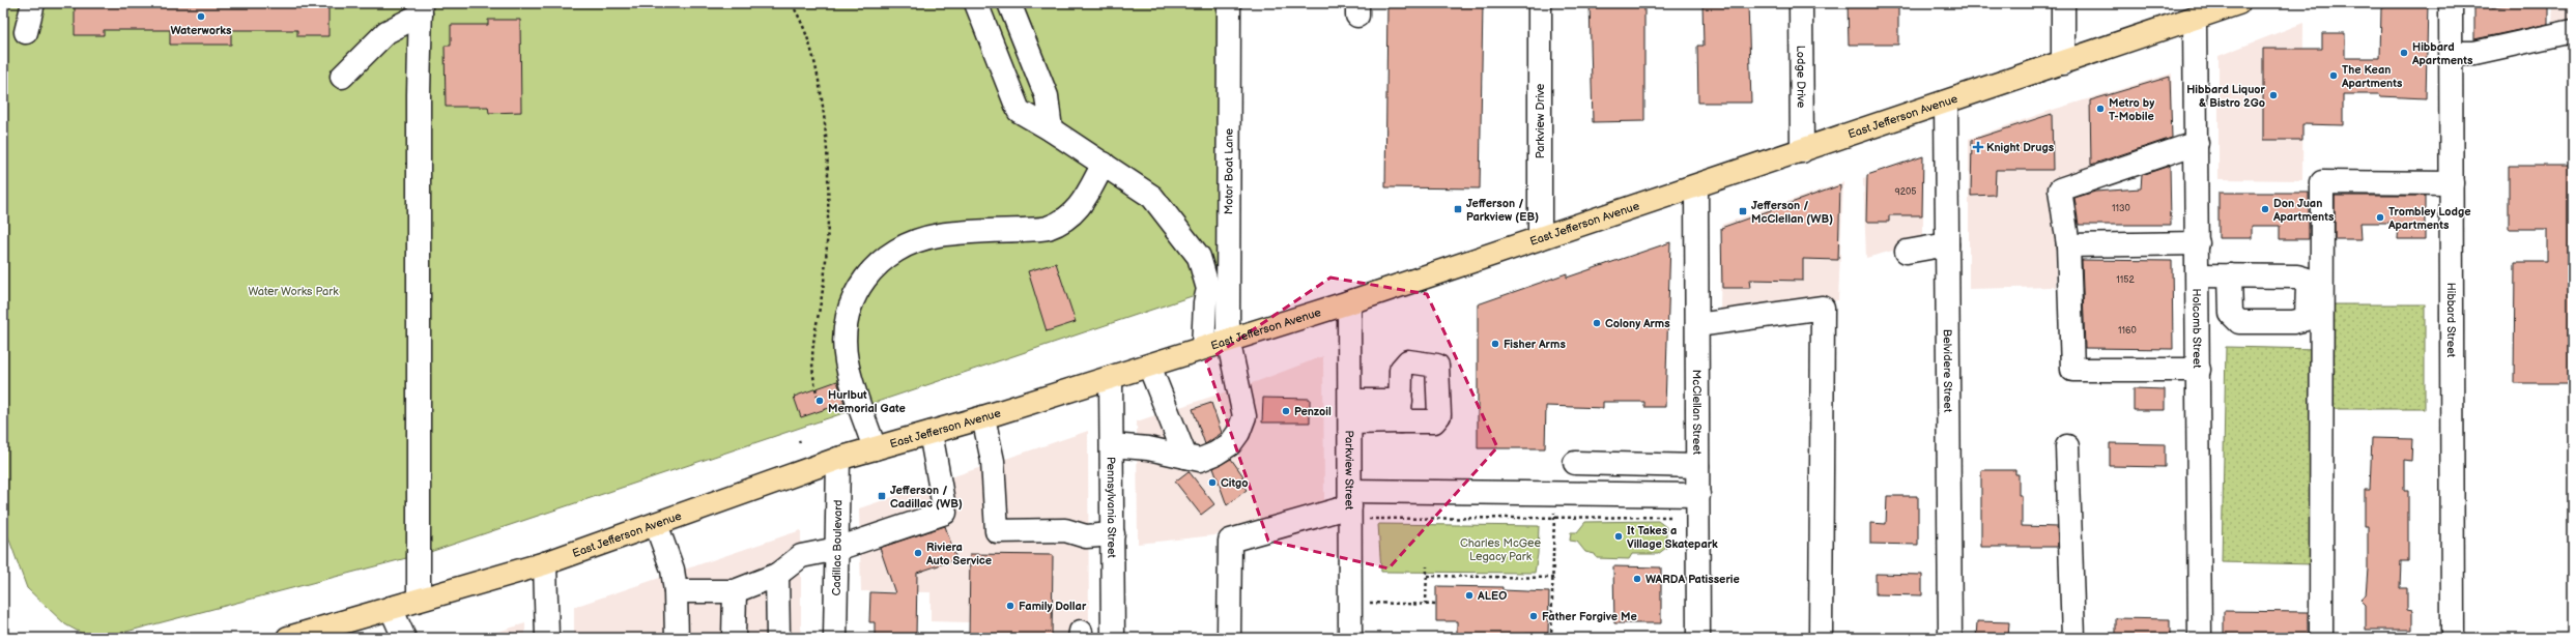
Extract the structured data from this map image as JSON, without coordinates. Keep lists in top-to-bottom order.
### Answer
{
  "streets": {
    "main road": ["East Jefferson Avenue"],
    "street": [
      "Lodge Drive",
      "Parkview Drive",
      "Motor Boat Lane",
      "Hibbard Street",
      "Holcomb Street",
      "Belvidere Street",
      "McClellan Street",
      "Parkview Street",
      "Pennsylvania Street",
      "Cadillac Boulevard"
    ]
  },
  "crossings": [
    ["Lodge Drive", "East Jefferson Avenue"],
    ["East Jefferson Avenue", "Parkview Drive"],
    ["East Jefferson Avenue", "Motor Boat Lane"],
    ["East Jefferson Avenue", "Holcomb Street"],
    ["East Jefferson Avenue", "Belvidere Street"],
    ["East Jefferson Avenue", "McClellan Street"],
    ["East Jefferson Avenue", "Parkview Street"],
    ["East Jefferson Avenue", "Pennsylvania Street"],
    ["East Jefferson Avenue", "Cadillac Boulevard"],
    ["Motor Boat Lane", "Pennsylvania Street"]
  ],
  "parks": ["Water Works Park", "Charles McGee Legacy Park"],
  "places": {
    "other": [
      "Waterworks",
      "Hibbard Apartments",
      "The Kean Apartments",
      "Hibbard Liquor & Bistro 2Go",
      "Metro by T-Mobile",
      "Don Juan Apartments",
      "Trombley Lodge Apartments",
      "Colony Arms",
      "Fisher Arms",
      "Hurlbut Memorial Gate",
      "Penzoil",
      "Citgo",
      "It Takes a Village Skatepark",
      "Riviera Auto Service",
      "WARDA Patisserie",
      "ALEO",
      "Family Dollar",
      "Father Forgive Me"
    ],
    "health": ["Knight Drugs"],
    "transit": ["Jefferson / Parkview (EB)", "Jefferson / McClellan (WB)", "Jefferson / Cadillac (WB)"]
  },
  "house_numbers": [
    "9205",
    "1130",
    "1152",
    "1160"
  ]
}
